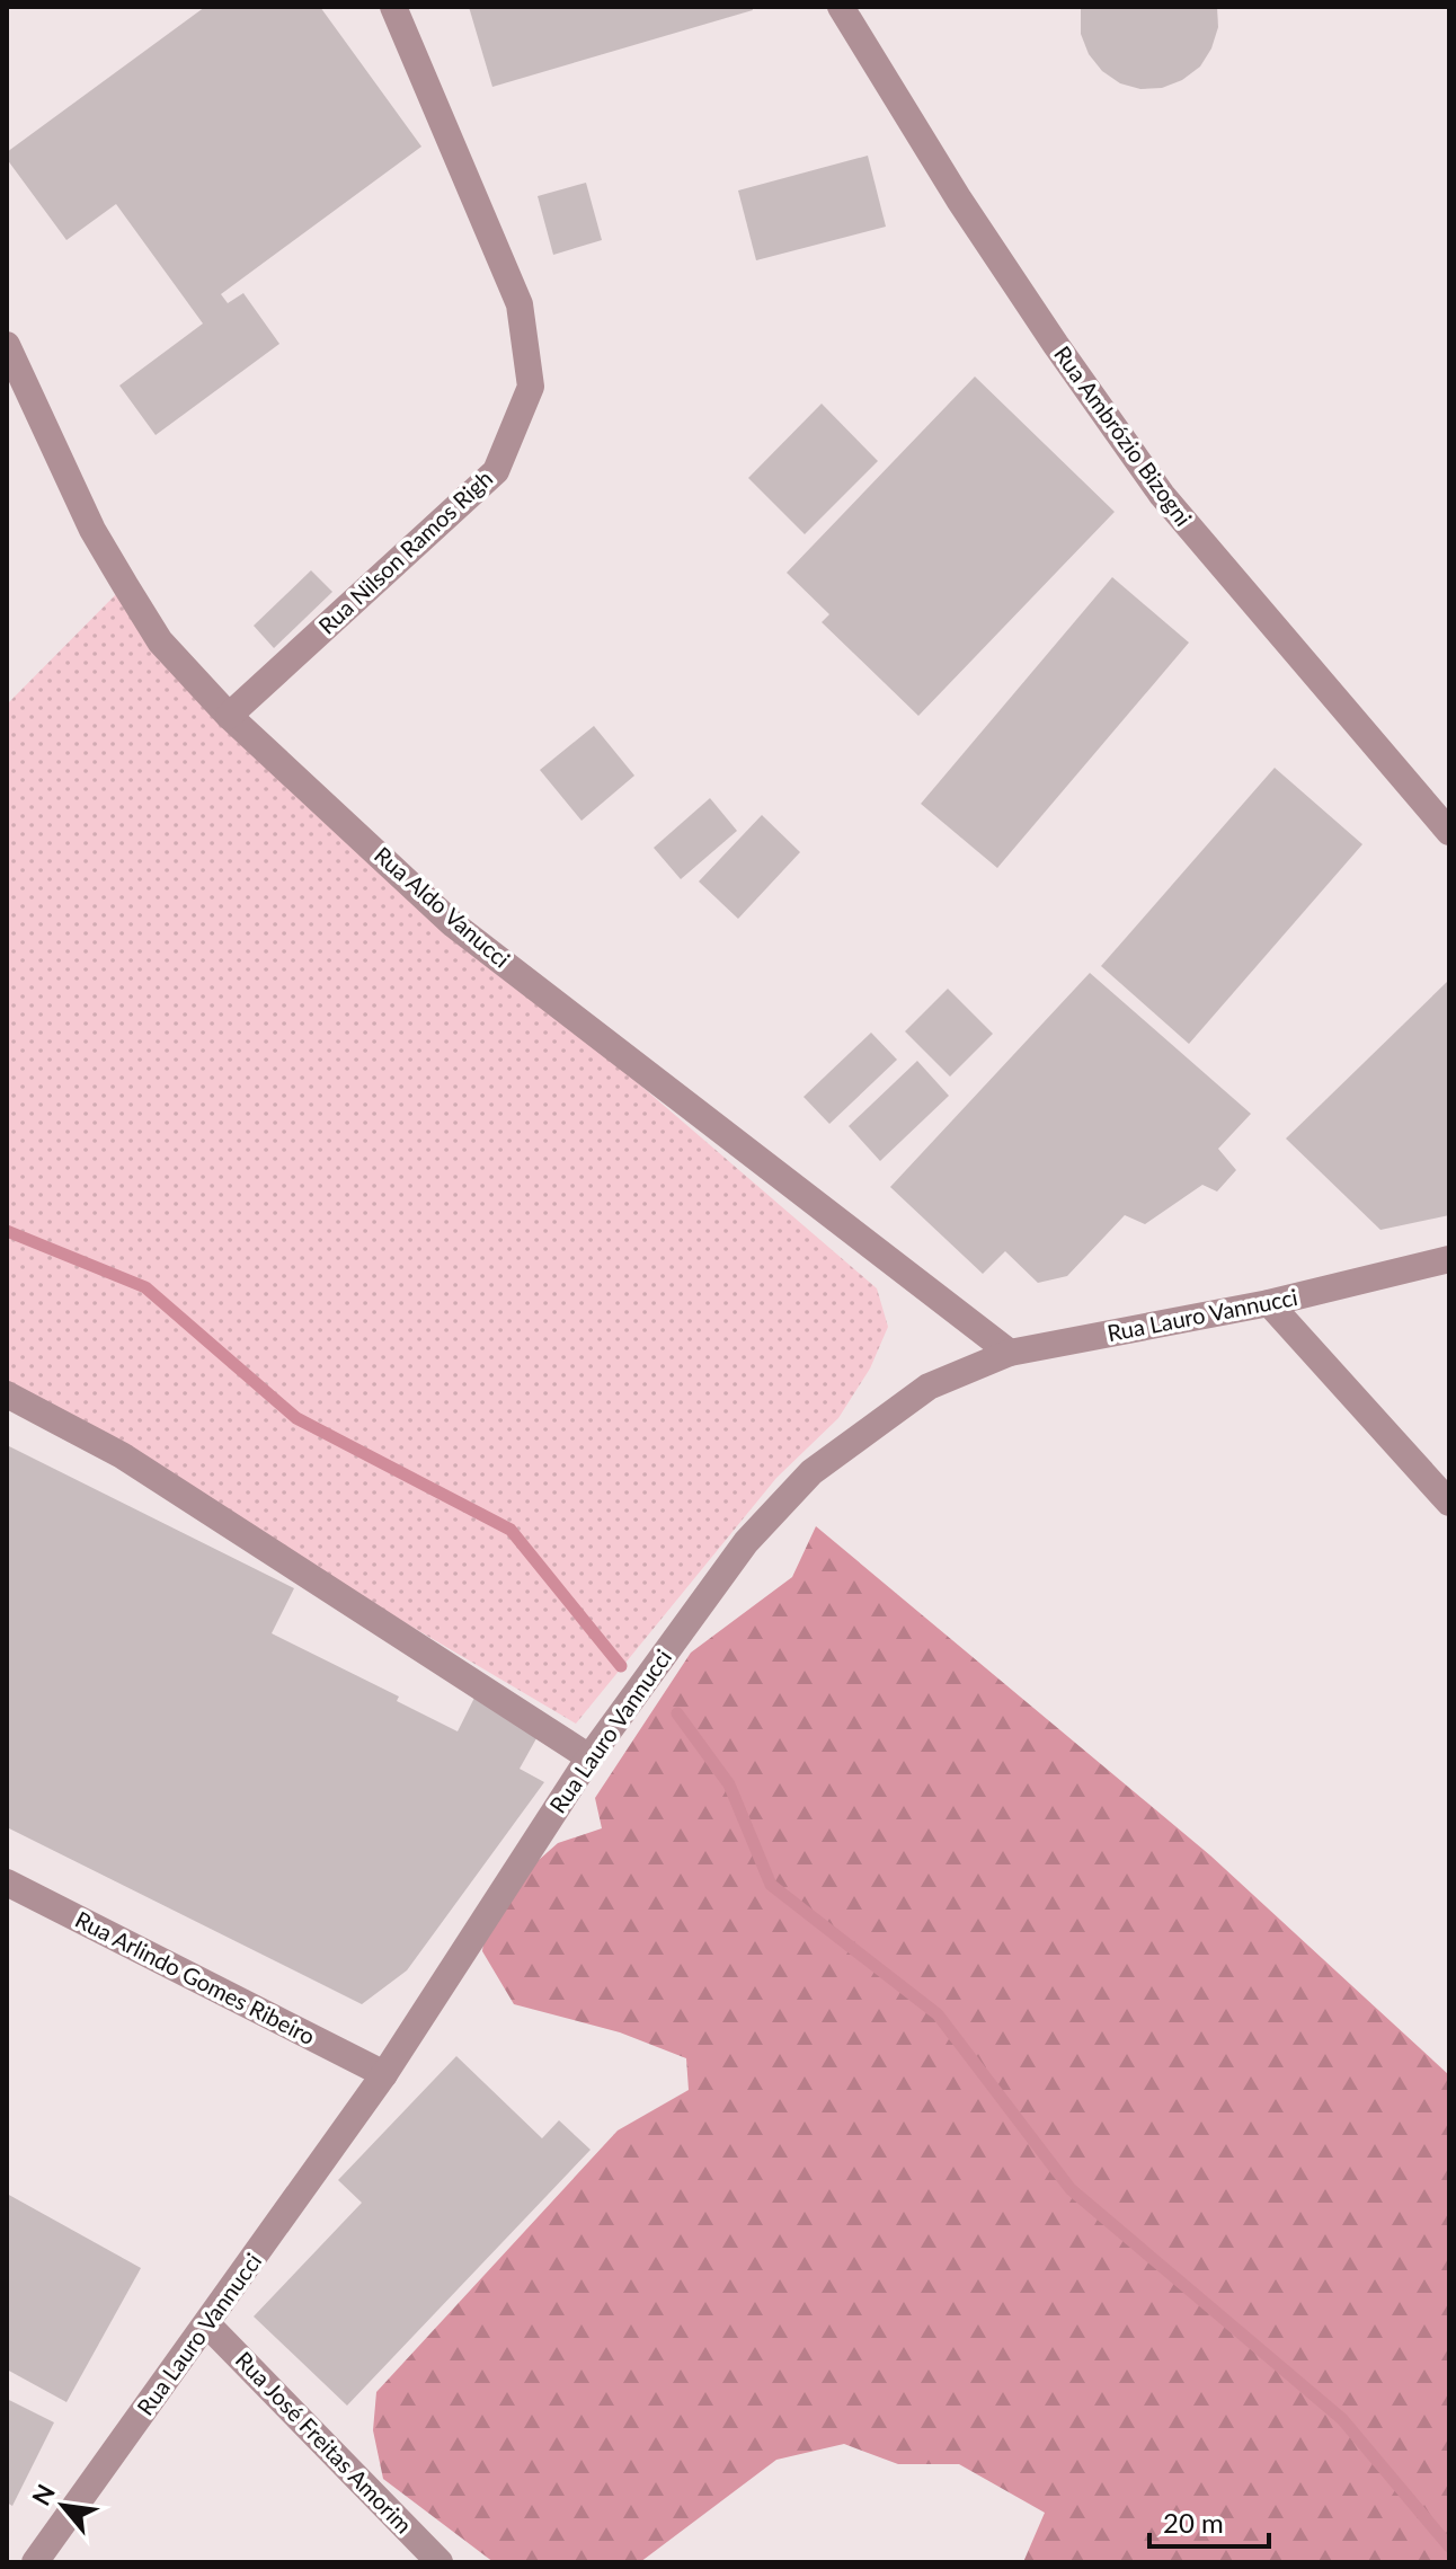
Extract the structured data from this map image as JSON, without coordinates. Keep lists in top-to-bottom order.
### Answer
{
  "streets": {
    "street": [
      "Rua Ambrózio Bizogni",
      "Rua Nilson Ramos Righ",
      "Rua Aldo Vanucci",
      "Rua Lauro Vannucci",
      "Rua Arlindo Gomes Ribeiro",
      "Rua José Freitas Amorim"
    ]
  },
  "crossings": [
    ["Rua Nilson Ramos Righ", "Rua Aldo Vanucci"],
    ["Rua Aldo Vanucci", "Rua Lauro Vannucci"],
    ["Rua Lauro Vannucci", "Rua Arlindo Gomes Ribeiro"],
    ["Rua Lauro Vannucci", "Rua José Freitas Amorim"]
  ],
  "scale_bar": "20 m",
  "north": "top left"
}
